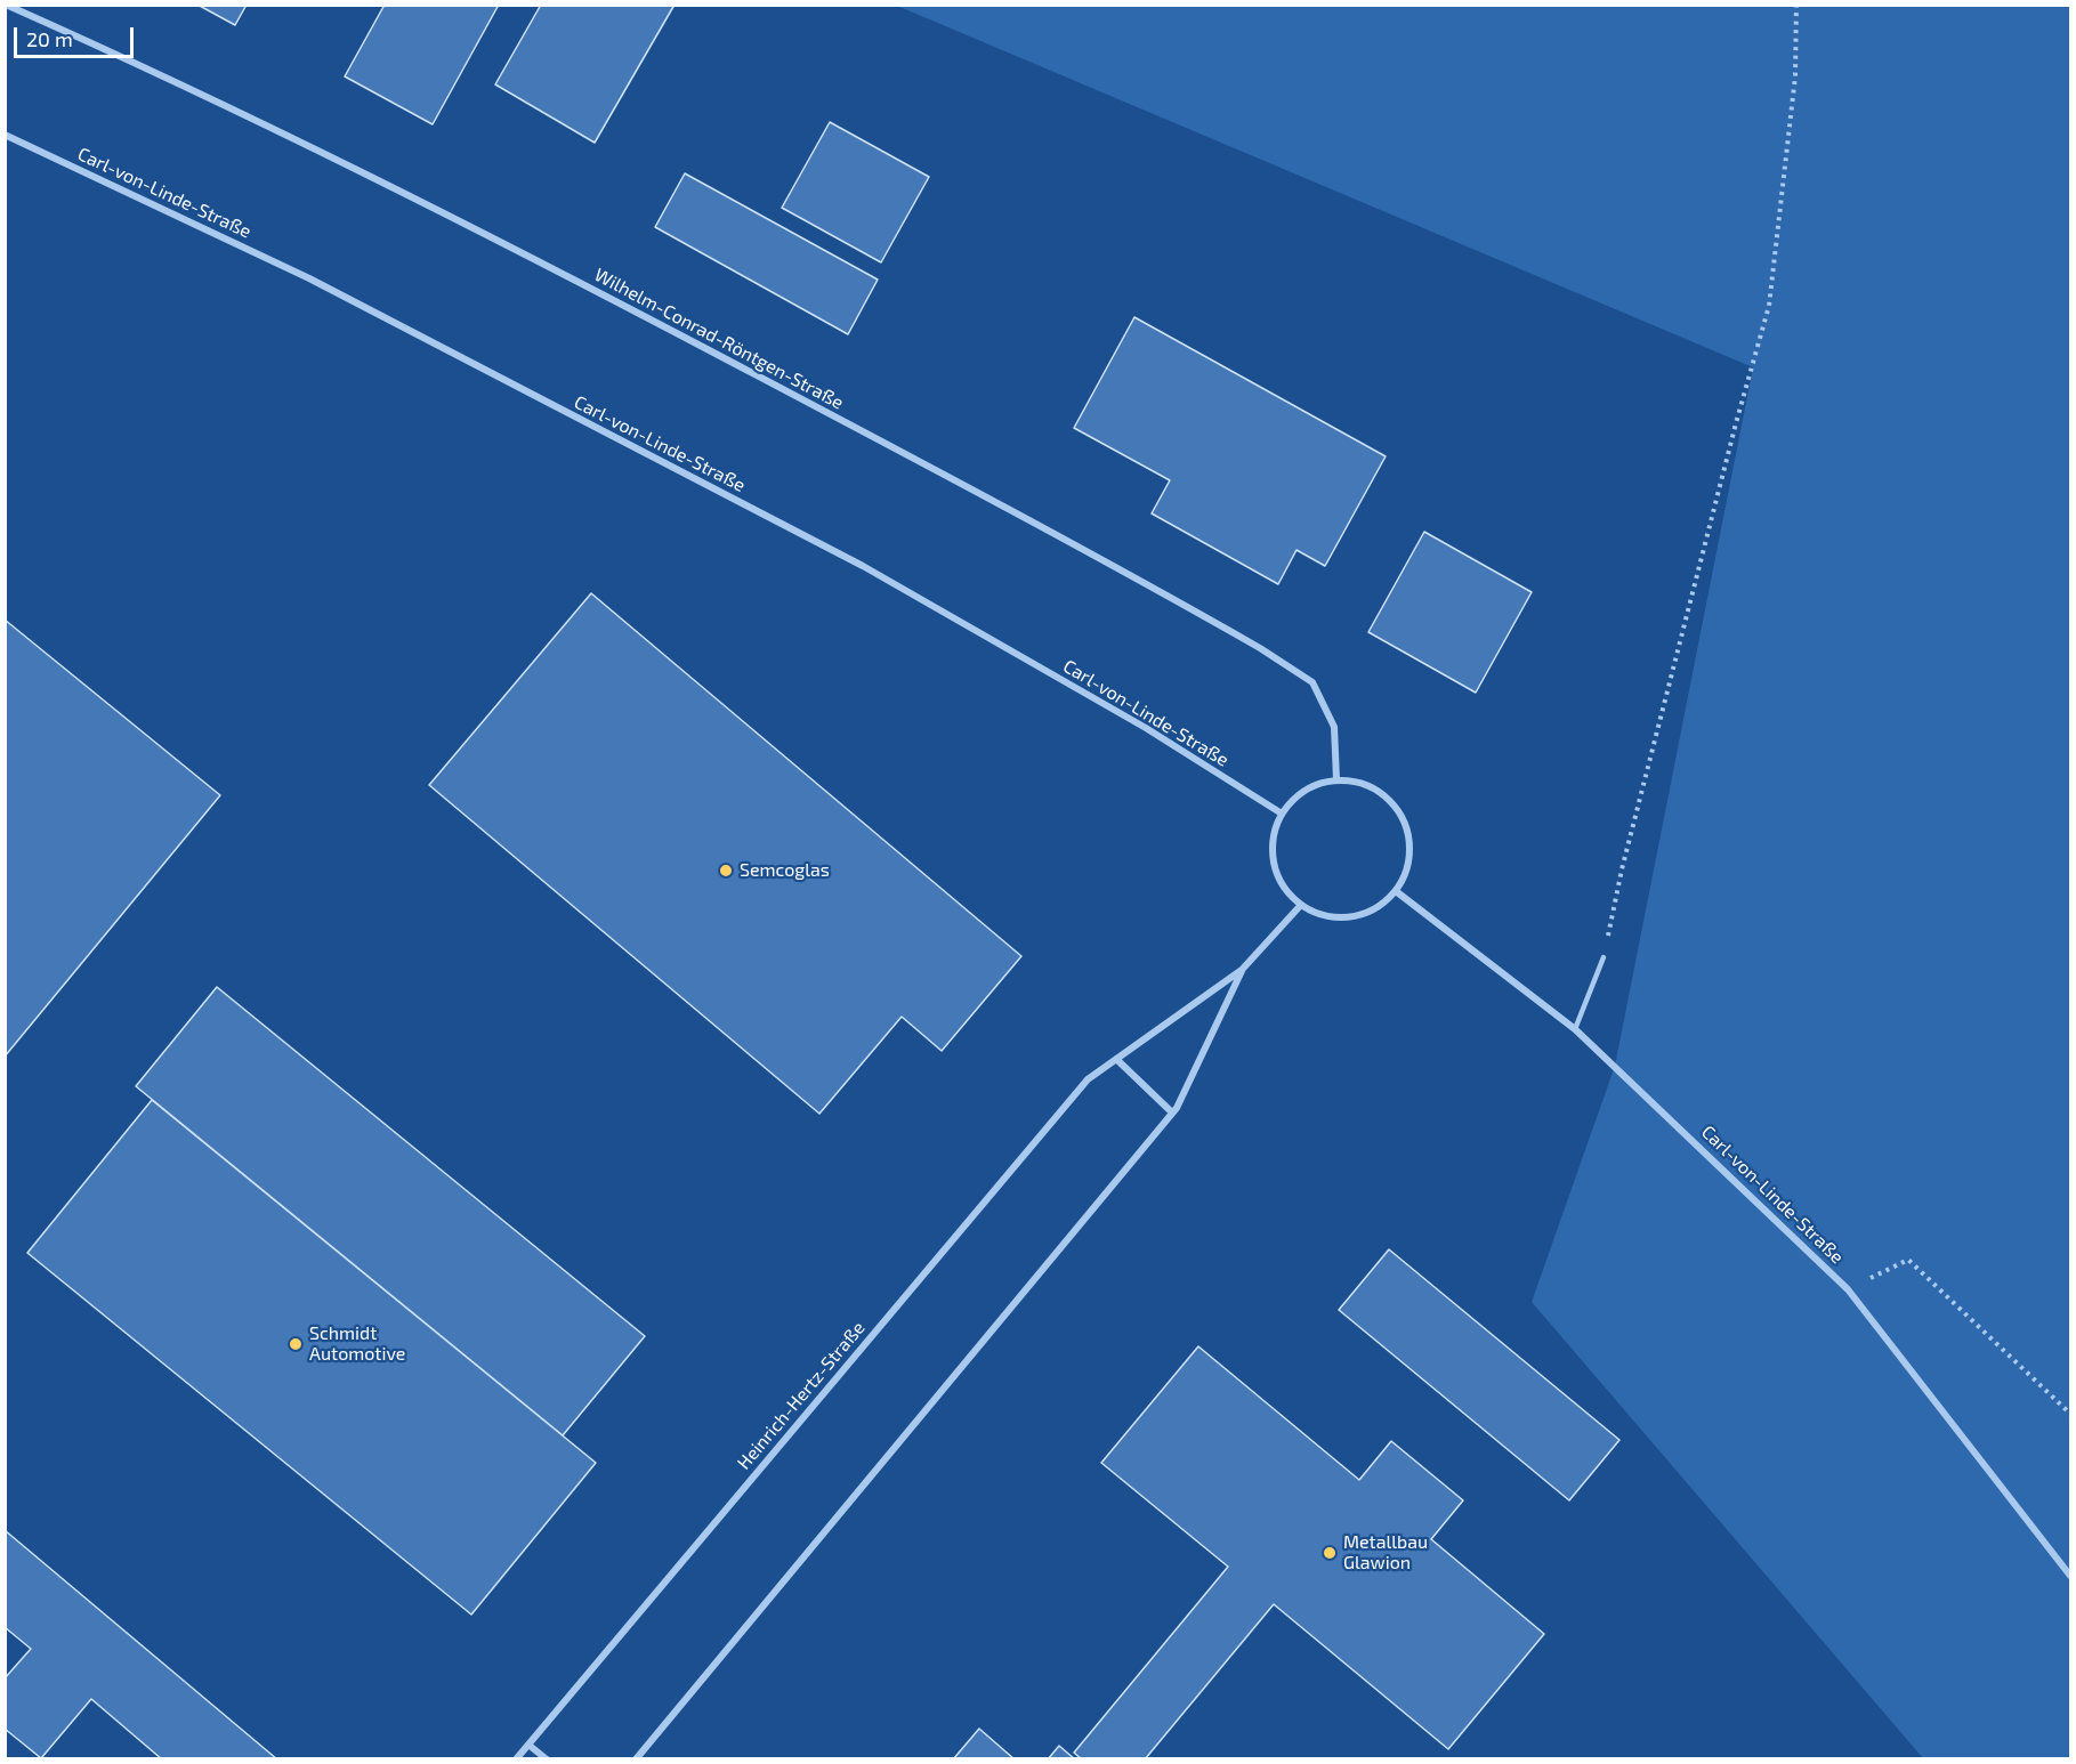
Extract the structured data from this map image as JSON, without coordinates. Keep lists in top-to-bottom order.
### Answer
{
  "streets": {
    "street": ["Carl-von-Linde-Straße", "Wilhelm-Conrad-Röntgen-Straße", "Heinrich-Hertz-Straße"]
  },
  "crossings": [
    ["Carl-von-Linde-Straße", "Wilhelm-Conrad-Röntgen-Straße"],
    ["Carl-von-Linde-Straße", "Heinrich-Hertz-Straße"],
    ["Wilhelm-Conrad-Röntgen-Straße", "Heinrich-Hertz-Straße"]
  ],
  "places": ["Semcoglas", "Schmidt Automotive", "Metallbau Glawion"],
  "scale_bar": "20 m"
}
